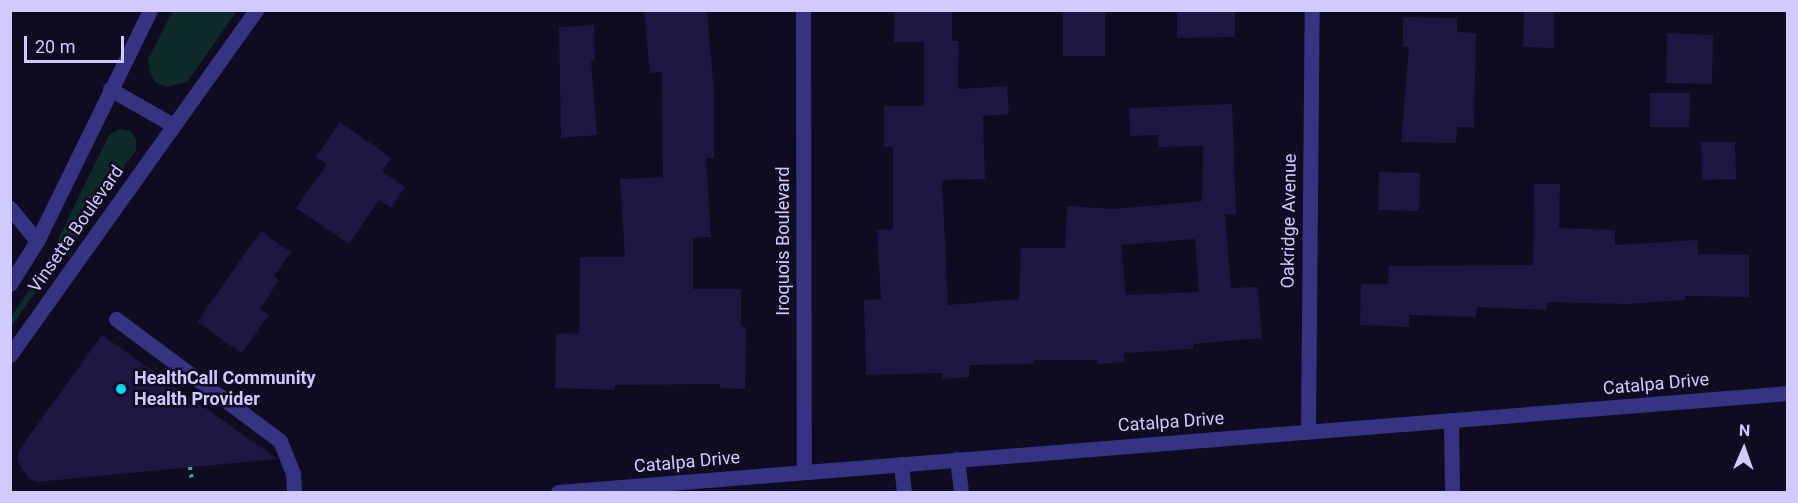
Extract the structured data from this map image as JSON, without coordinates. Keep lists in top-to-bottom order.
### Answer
{
  "streets": {
    "street": [
      "Oakridge Avenue",
      "Vinsetta Boulevard",
      "Iroquois Boulevard",
      "Catalpa Drive"
    ]
  },
  "crossings": [
    ["Oakridge Avenue", "Catalpa Drive"],
    ["Iroquois Boulevard", "Catalpa Drive"]
  ],
  "places": ["HealthCall Community Health Provider"],
  "scale_bar": "20 m",
  "north": "top"
}
